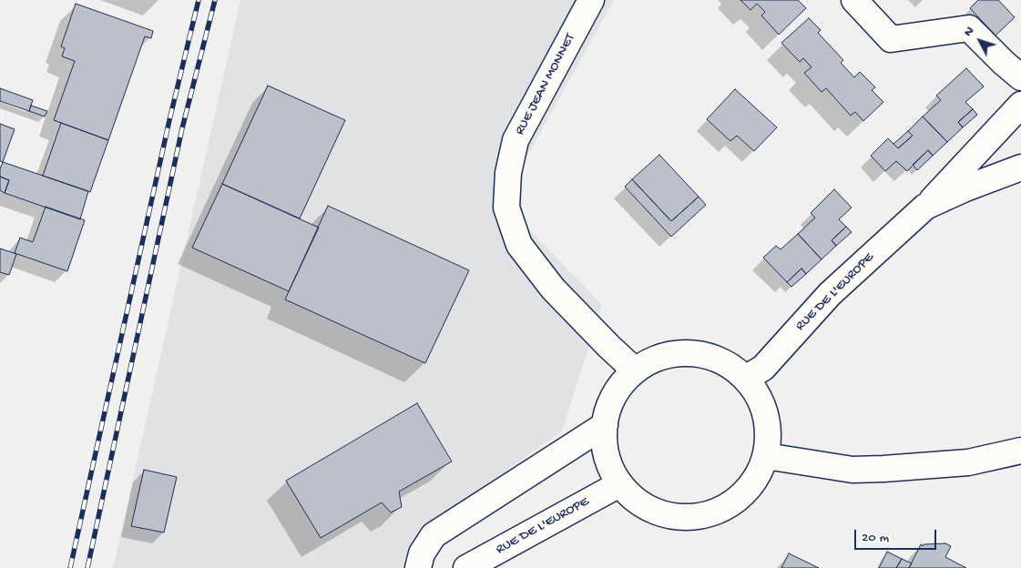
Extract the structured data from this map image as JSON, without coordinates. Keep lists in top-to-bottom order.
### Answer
{
  "streets": {
    "main road": ["RUE JEAN MONNET", "RUE DE L'EUROPE"]
  },
  "scale_bar": "20 m",
  "north": "top left"
}
